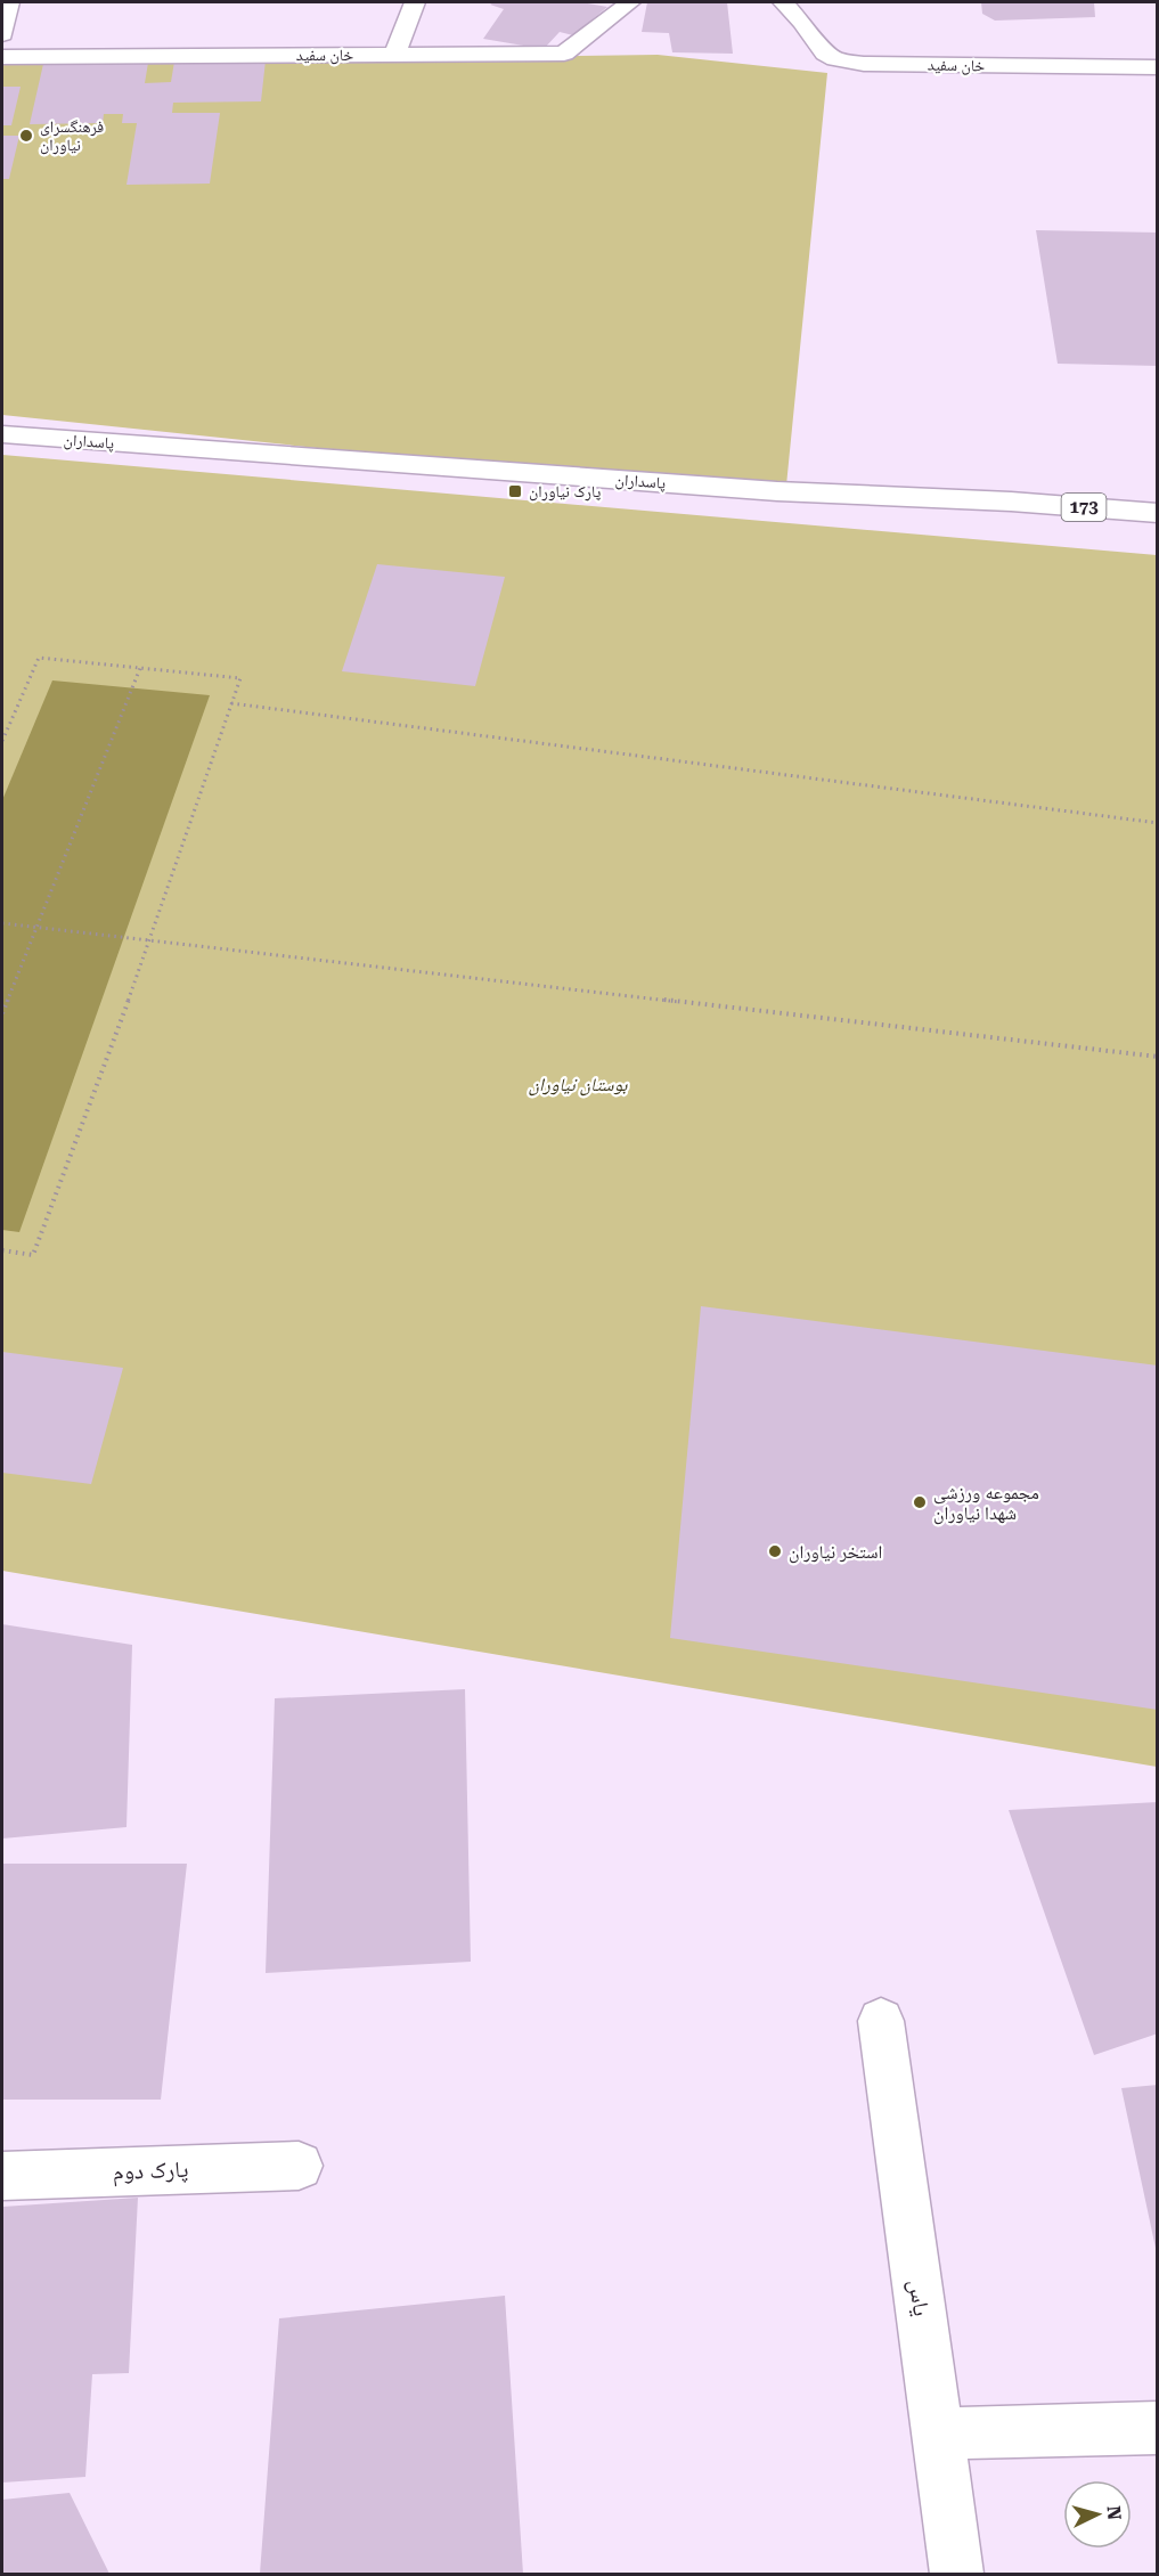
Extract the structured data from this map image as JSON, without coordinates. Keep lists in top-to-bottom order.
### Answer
{
  "streets": {
    "street": [
      "خان سفید",
      "پاسداران",
      "173",
      "پارک دوم",
      "یاس"
    ]
  },
  "parks": ["بوستان نیاوران"],
  "places": {
    "other": ["فرهنگسرای نیاوران", "مجموعه ورزشی شهدا نیاوران", "استخر نیاوران"],
    "transit": ["پارک نیاوران"]
  },
  "north": "right"
}
